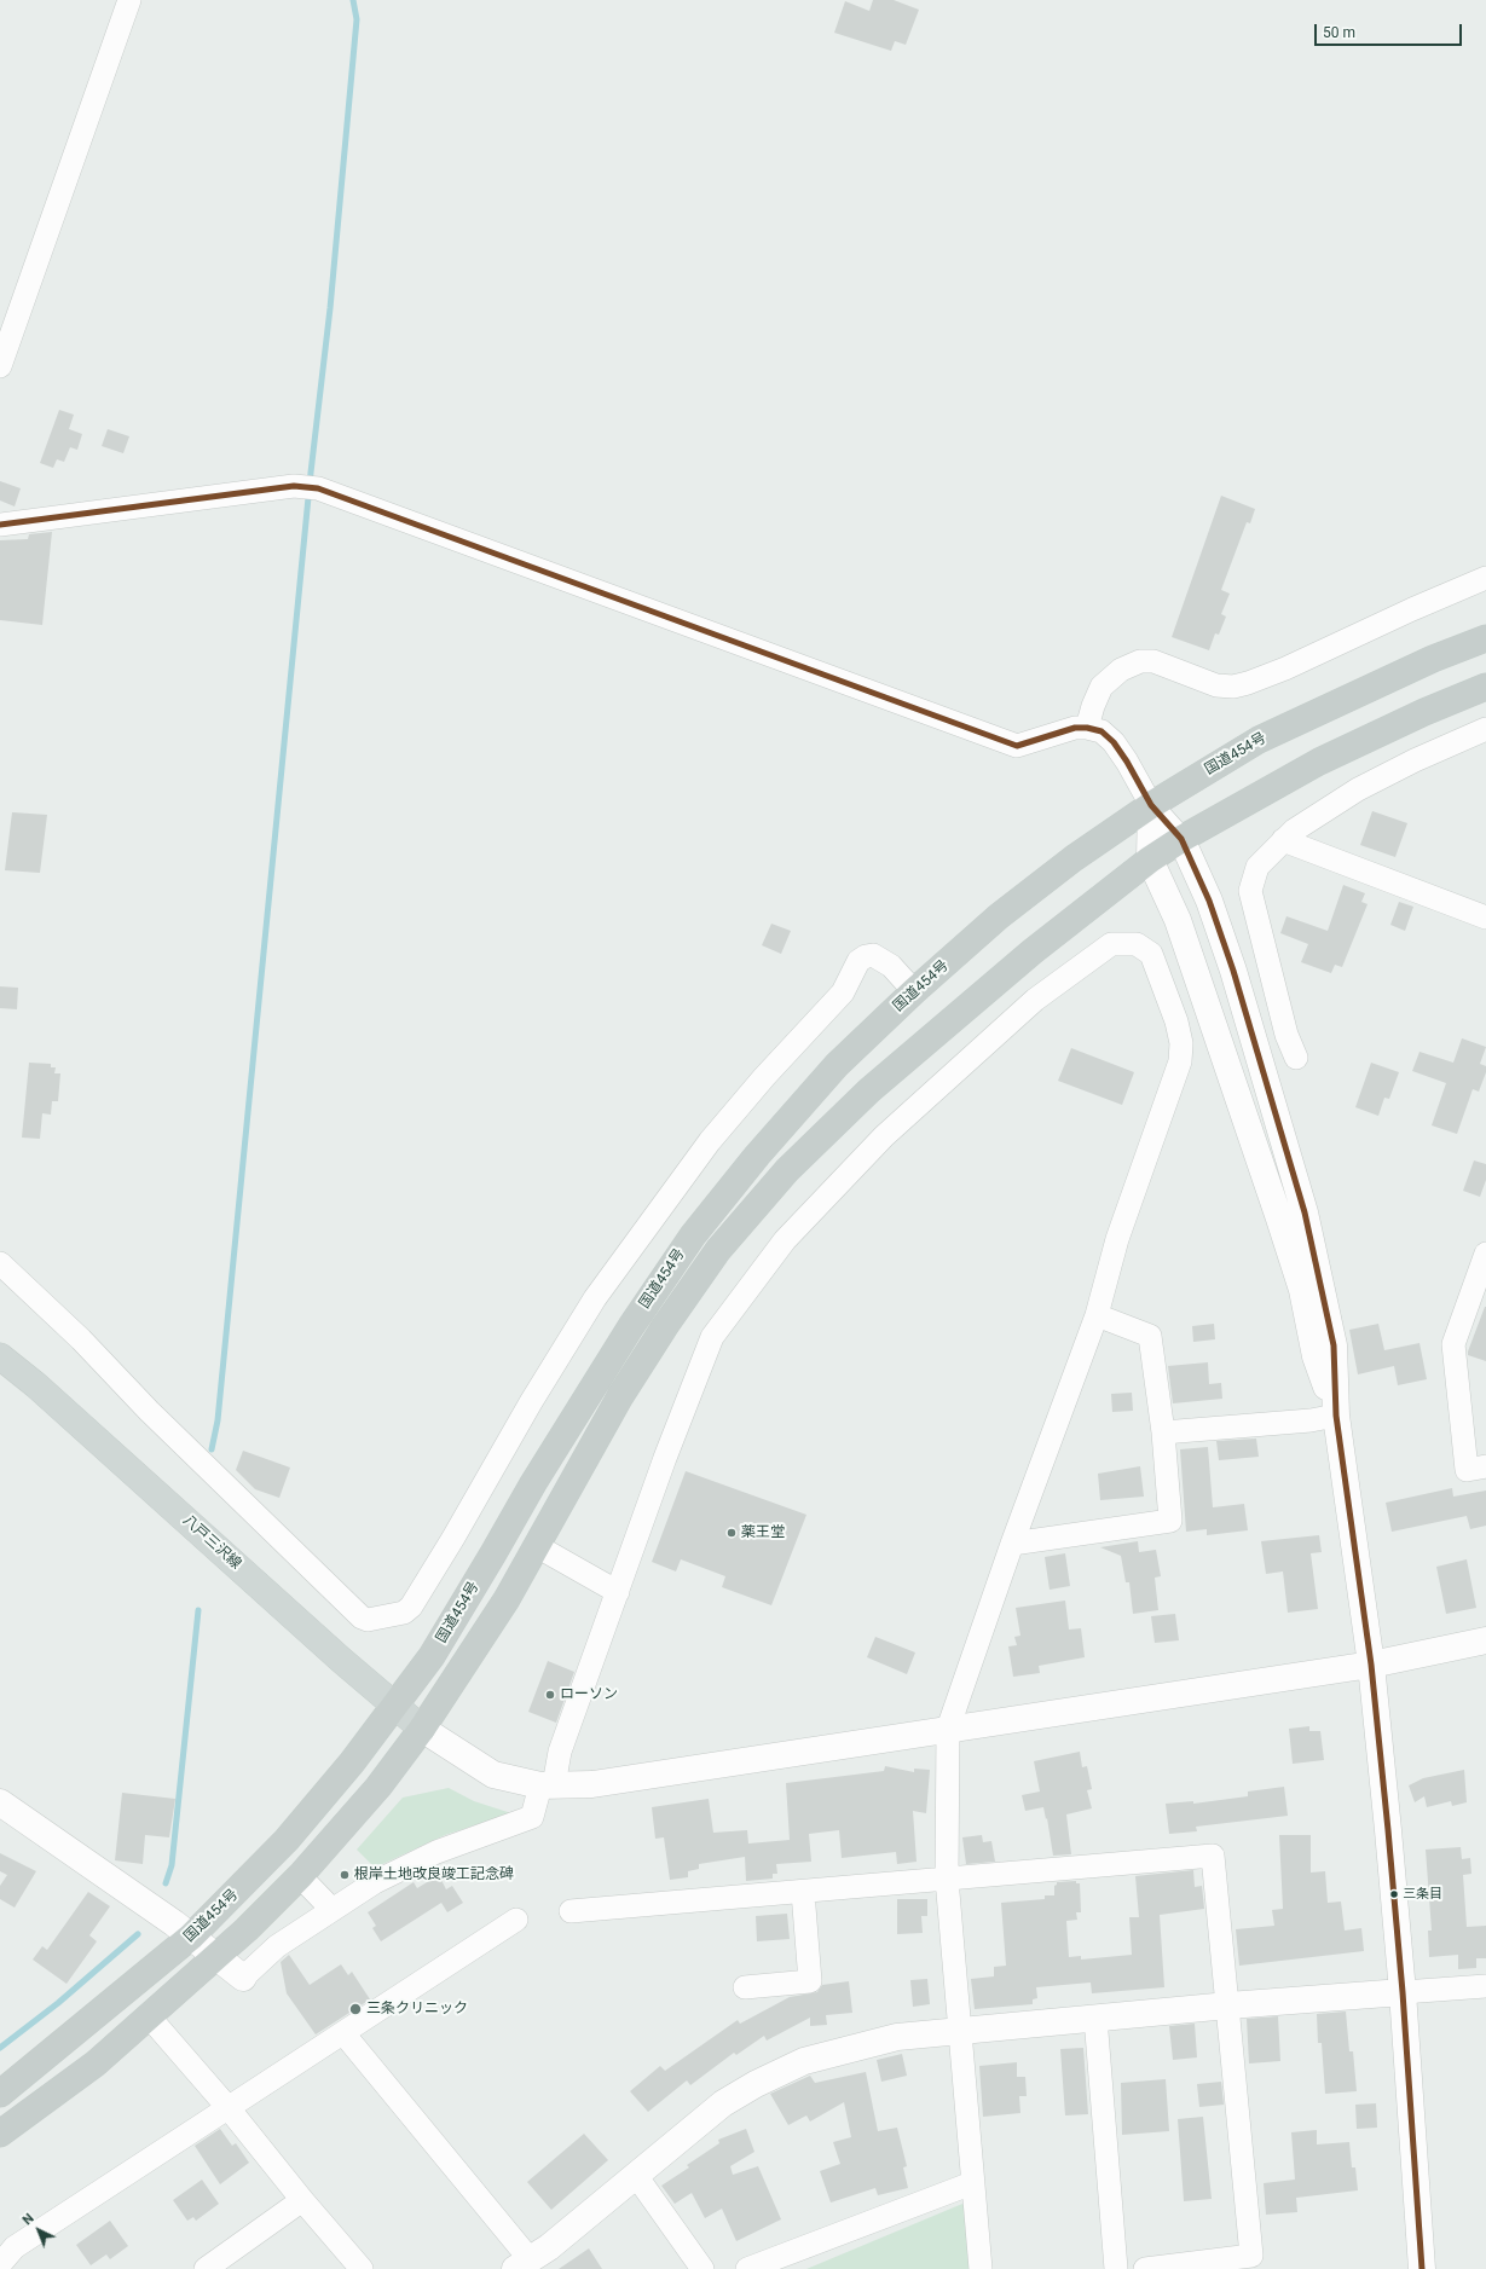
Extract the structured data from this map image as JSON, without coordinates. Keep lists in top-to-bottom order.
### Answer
{
  "streets": {
    "highway": ["国道454号"],
    "main road": ["八戸三沢線"]
  },
  "crossings": [
    ["国道454号", "八戸三沢線"]
  ],
  "places": [
    "薬王堂",
    "ローソン",
    "根岸土地改良竣工記念碑",
    "三条目",
    "三条クリニック"
  ],
  "scale_bar": "50 m",
  "north": "top left"
}
